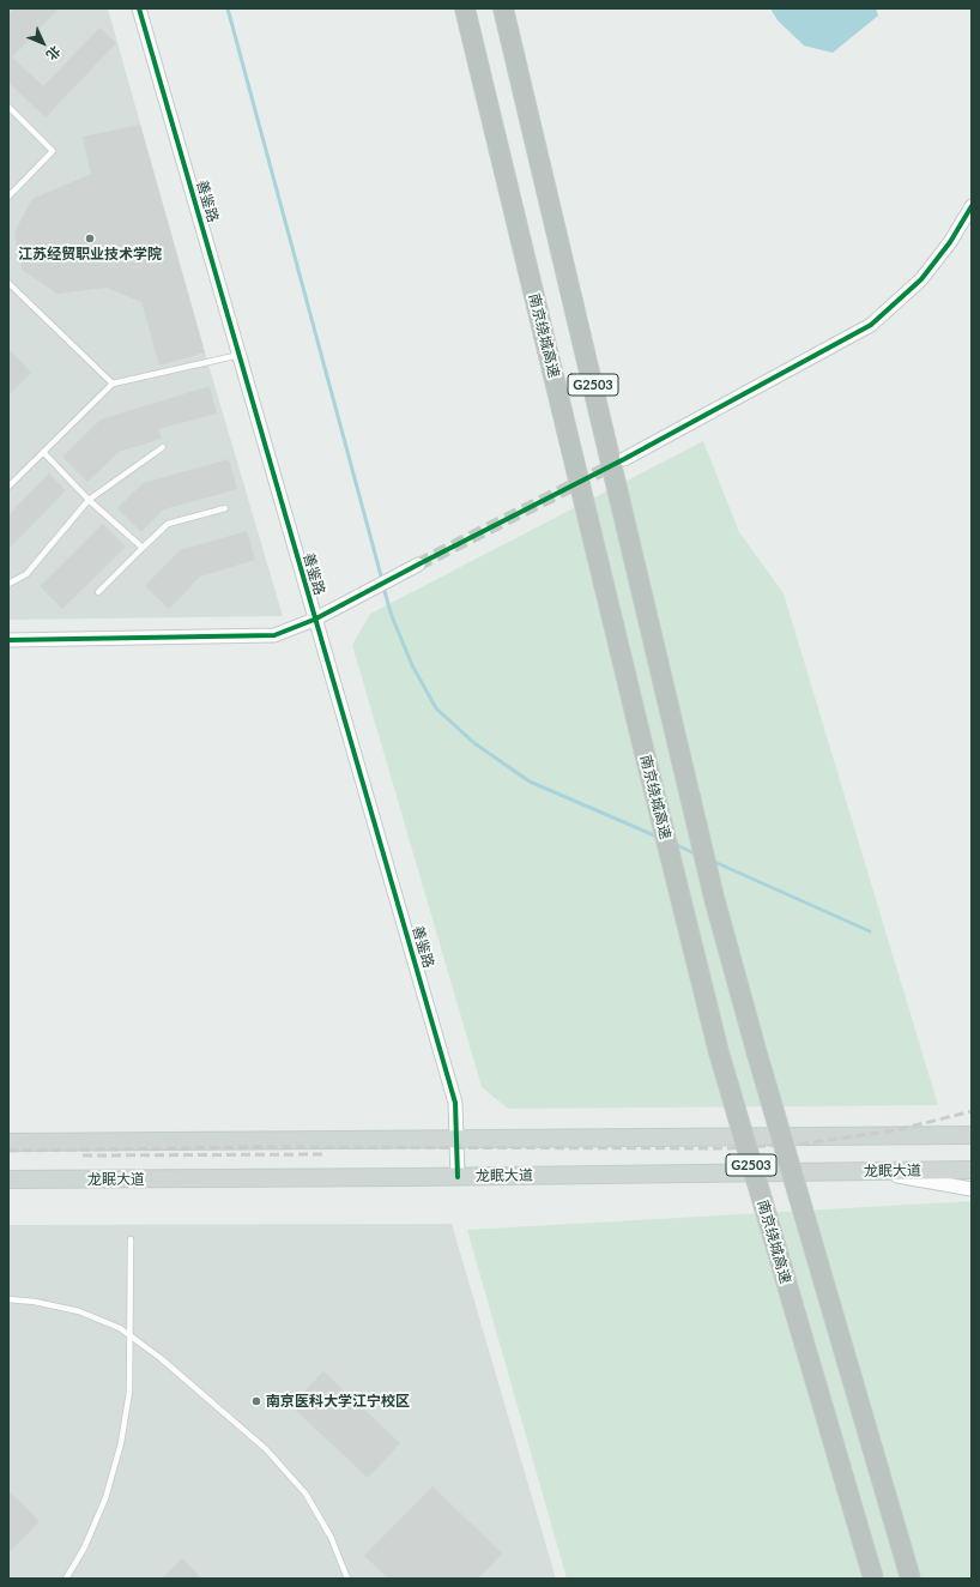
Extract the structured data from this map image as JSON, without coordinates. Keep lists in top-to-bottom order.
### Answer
{
  "streets": {
    "highway": ["南京绕城高速", "G2503"],
    "main road": ["龙眠大道"],
    "street": ["善鉴路"]
  },
  "crossings": [
    ["善鉴路", "龙眠大道"]
  ],
  "places": ["江苏经贸职业技术学院", "南京医科大学江宁校区"],
  "north": "bottom right"
}
